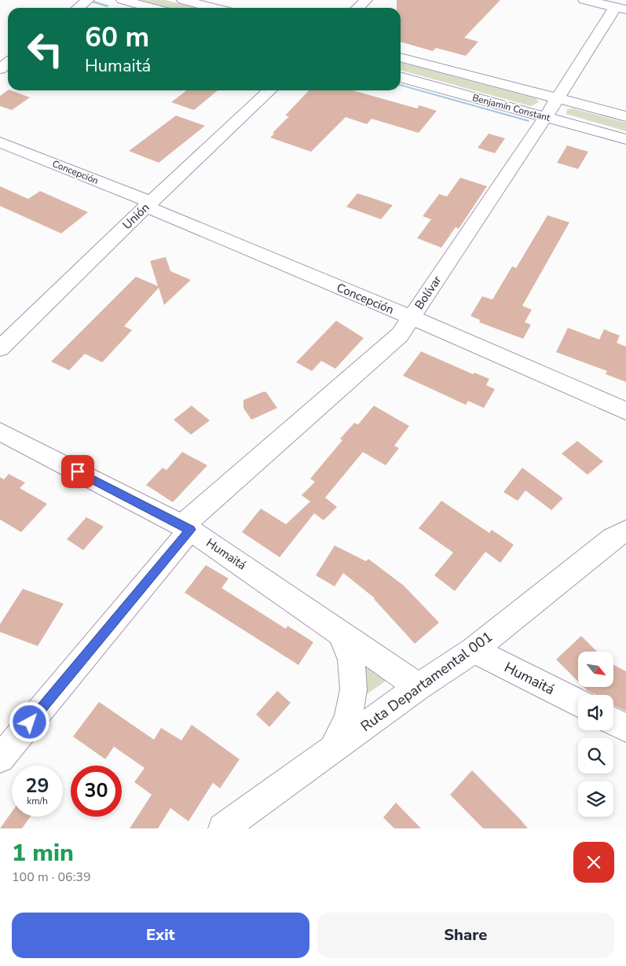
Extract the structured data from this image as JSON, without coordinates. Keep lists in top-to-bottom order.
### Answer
{
  "streets": {
    "street": [
      "Benjamín Constant",
      "Concepción",
      "Unión",
      "Bolívar",
      "Humaitá",
      "Ruta Departamental 001"
    ]
  },
  "crossings": [
    ["Benjamín Constant", "Bolívar"],
    ["Concepción", "Unión"],
    ["Concepción", "Bolívar"],
    ["Bolívar", "Humaitá"],
    ["Humaitá", "Ruta Departamental 001"]
  ],
  "north": "bottom right",
  "page": {
    "turn": ["60 m", "Humaitá"],
    "speed": "29 km/h",
    "limit": "30",
    "heading": ["1 min", "100 m · 06:39"],
    "buttons": ["Exit", "Share"]
  }
}
